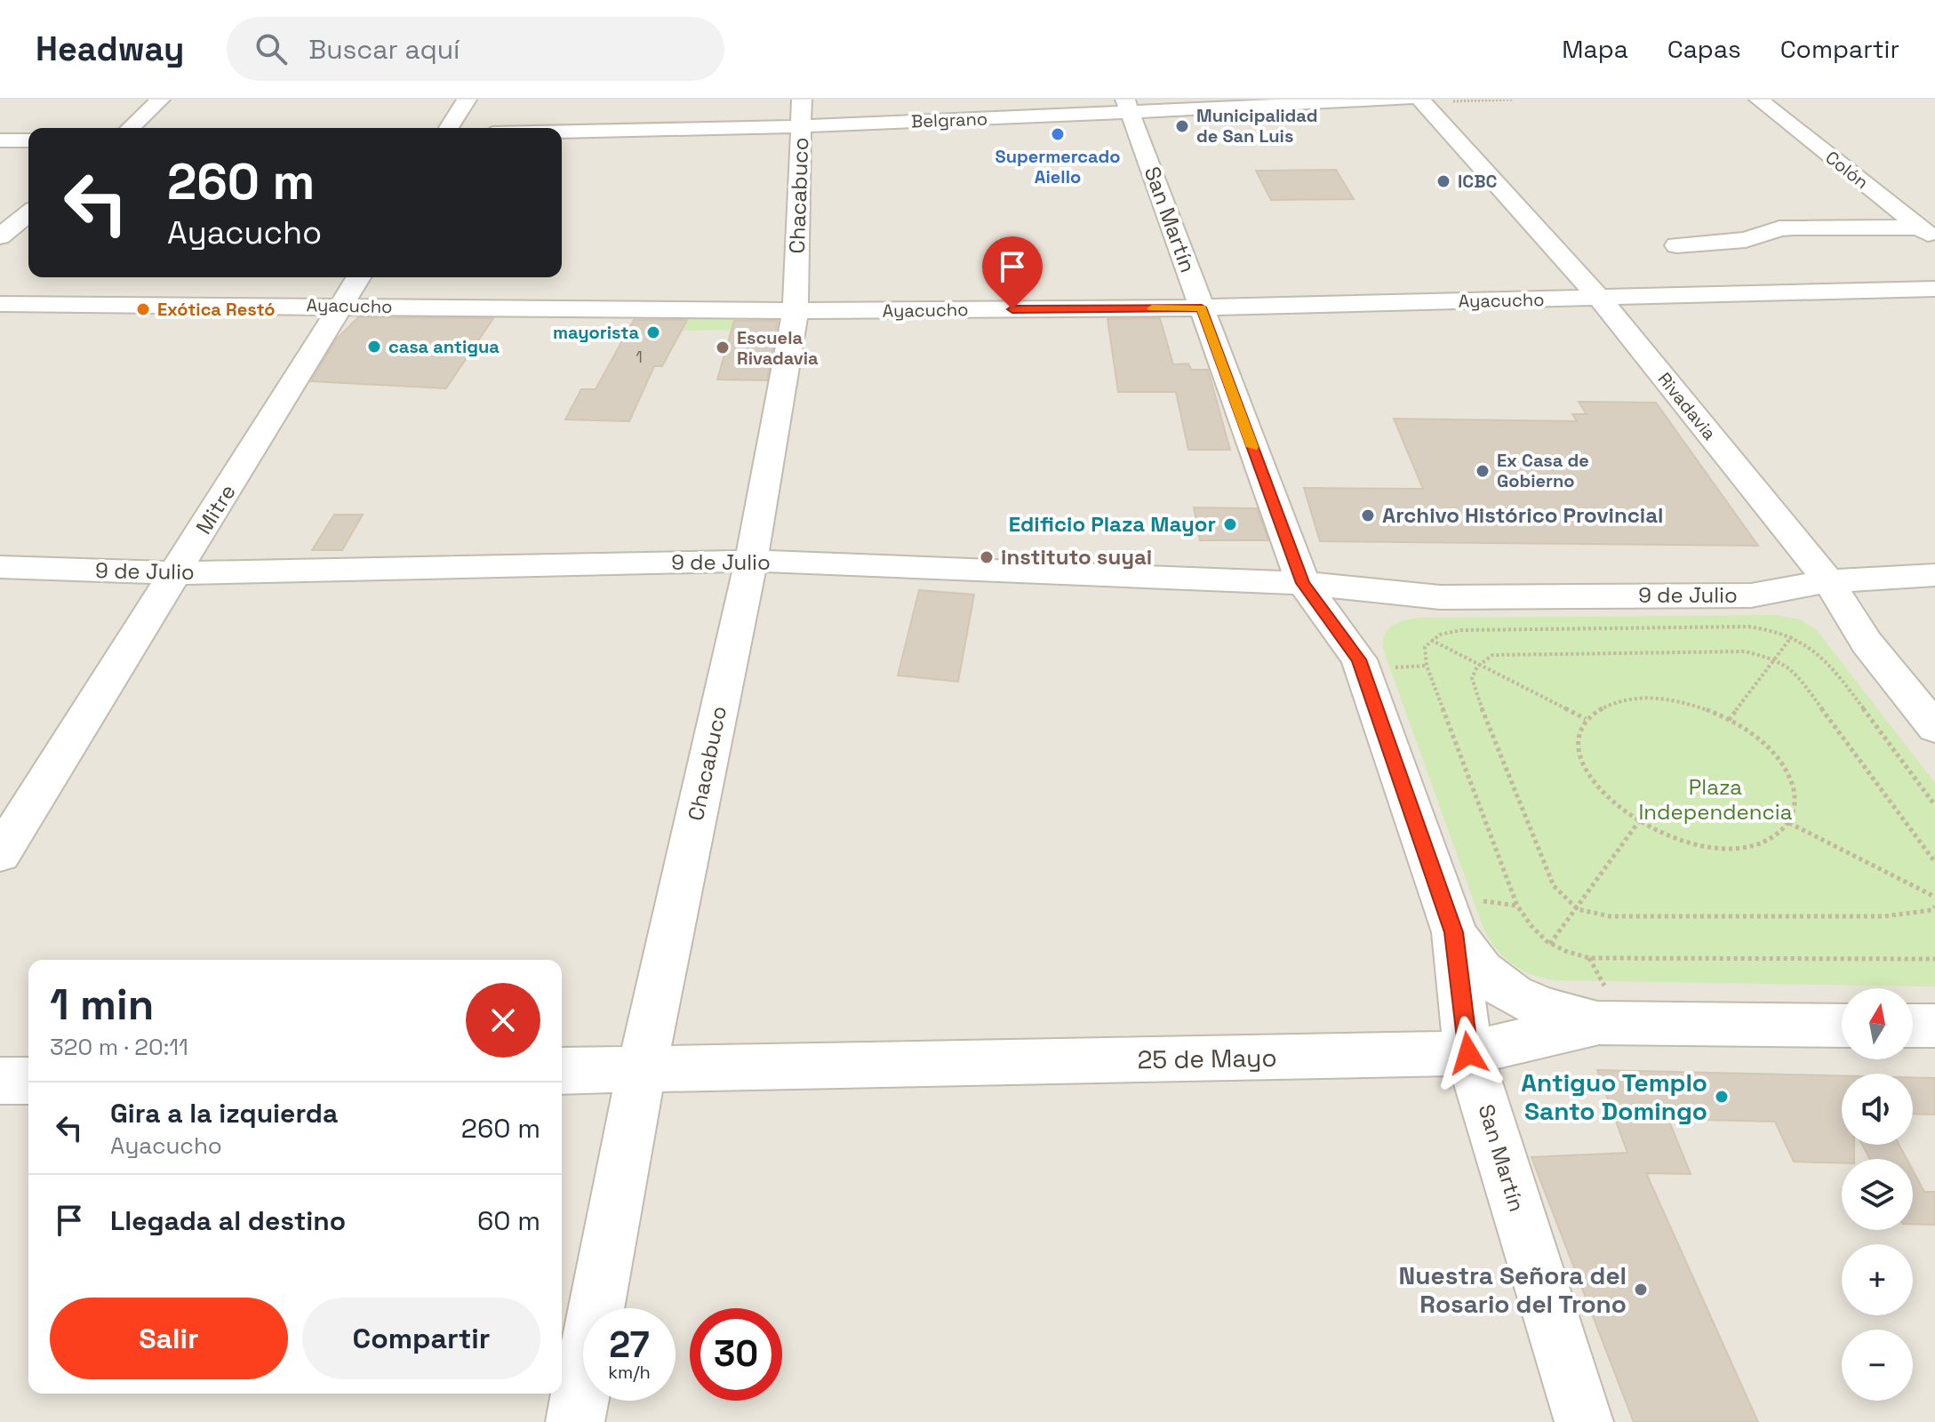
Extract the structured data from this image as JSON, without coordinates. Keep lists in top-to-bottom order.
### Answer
{
  "streets": {
    "street": [
      "Belgrano",
      "Colón",
      "Chacabuco",
      "San Martín",
      "Ayacucho",
      "Rivadavia",
      "Mitre",
      "9 de Julio",
      "25 de Mayo"
    ]
  },
  "crossings": [
    ["Belgrano", "Chacabuco"],
    ["Belgrano", "San Martín"],
    ["Chacabuco", "Ayacucho"],
    ["Chacabuco", "9 de Julio"],
    ["Chacabuco", "25 de Mayo"],
    ["San Martín", "Ayacucho"],
    ["San Martín", "9 de Julio"],
    ["San Martín", "25 de Mayo"],
    ["Ayacucho", "Rivadavia"],
    ["Ayacucho", "Mitre"],
    ["Rivadavia", "9 de Julio"],
    ["Mitre", "9 de Julio"]
  ],
  "parks": ["Plaza Independencia"],
  "places": [
    "Municipalidad de San Luis",
    "Supermercado Aiello",
    "ICBC",
    "Exótica Restó",
    "mayorista",
    "casa antigua",
    "Escuela Rivadavia",
    "Ex Casa de Gobierno",
    "Archivo Histórico Provincial",
    "Edificio Plaza Mayor",
    "instituto suyai",
    "Antiguo Templo Santo Domingo",
    "Nuestra Señora del Rosario del Trono"
  ],
  "house_numbers": ["1"],
  "north": "top",
  "page": {
    "header": "Headway",
    "search": "Buscar aquí",
    "nav": ["Mapa", "Capas", "Compartir"],
    "turn": ["260 m", "Ayacucho"],
    "heading": ["1 min", "320 m · 20:11"],
    "map_buttons": ["+", "−"],
    "list": [
      {
        "name": "Gira a la izquierda",
        "note": "Ayacucho",
        "value": "260 m"
      },
      {
        "name": "Llegada al destino",
        "value": "60 m"
      }
    ],
    "buttons": ["Salir", "Compartir"],
    "speed": "27 km/h",
    "limit": "30"
  }
}
